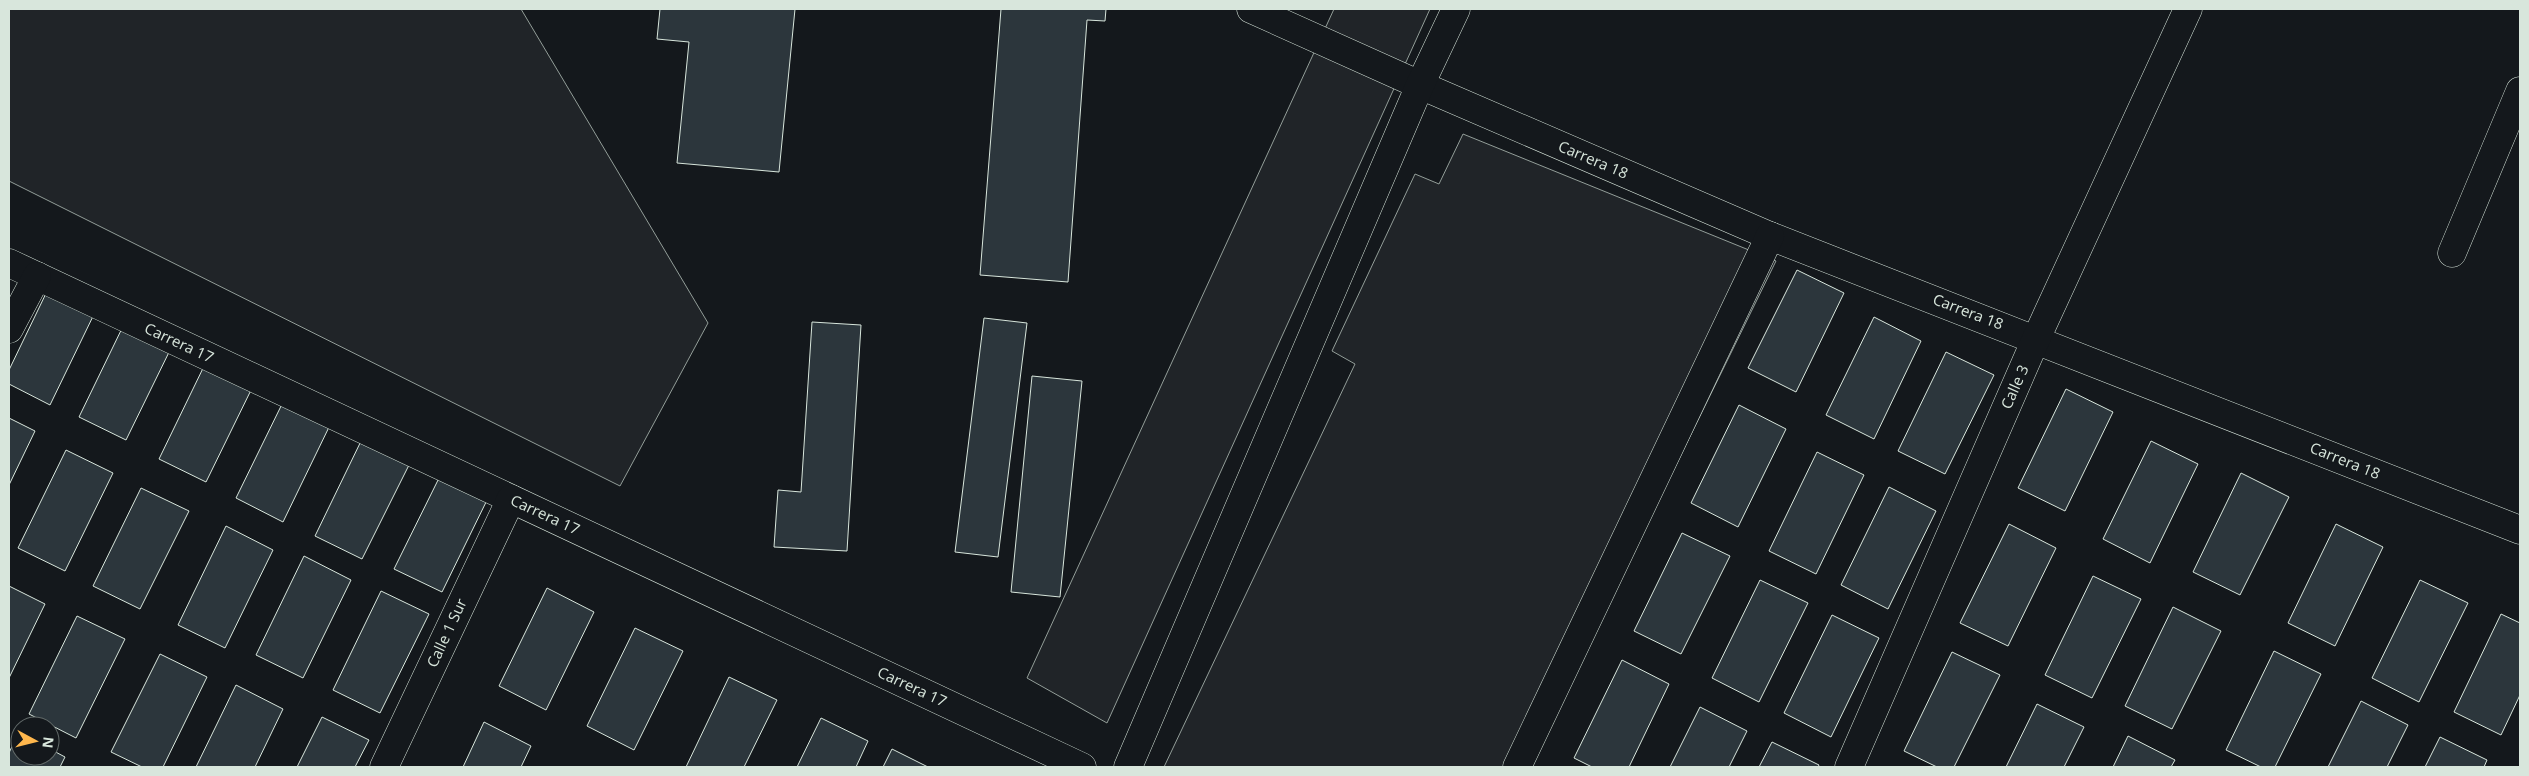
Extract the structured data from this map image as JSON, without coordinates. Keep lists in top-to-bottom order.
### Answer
{
  "streets": {
    "street": [
      "Carrera 18",
      "Carrera 17",
      "Calle 3",
      "Calle 1 Sur"
    ]
  },
  "crossings": [
    ["Carrera 18", "Calle 3"],
    ["Carrera 17", "Calle 1 Sur"]
  ],
  "north": "right"
}
